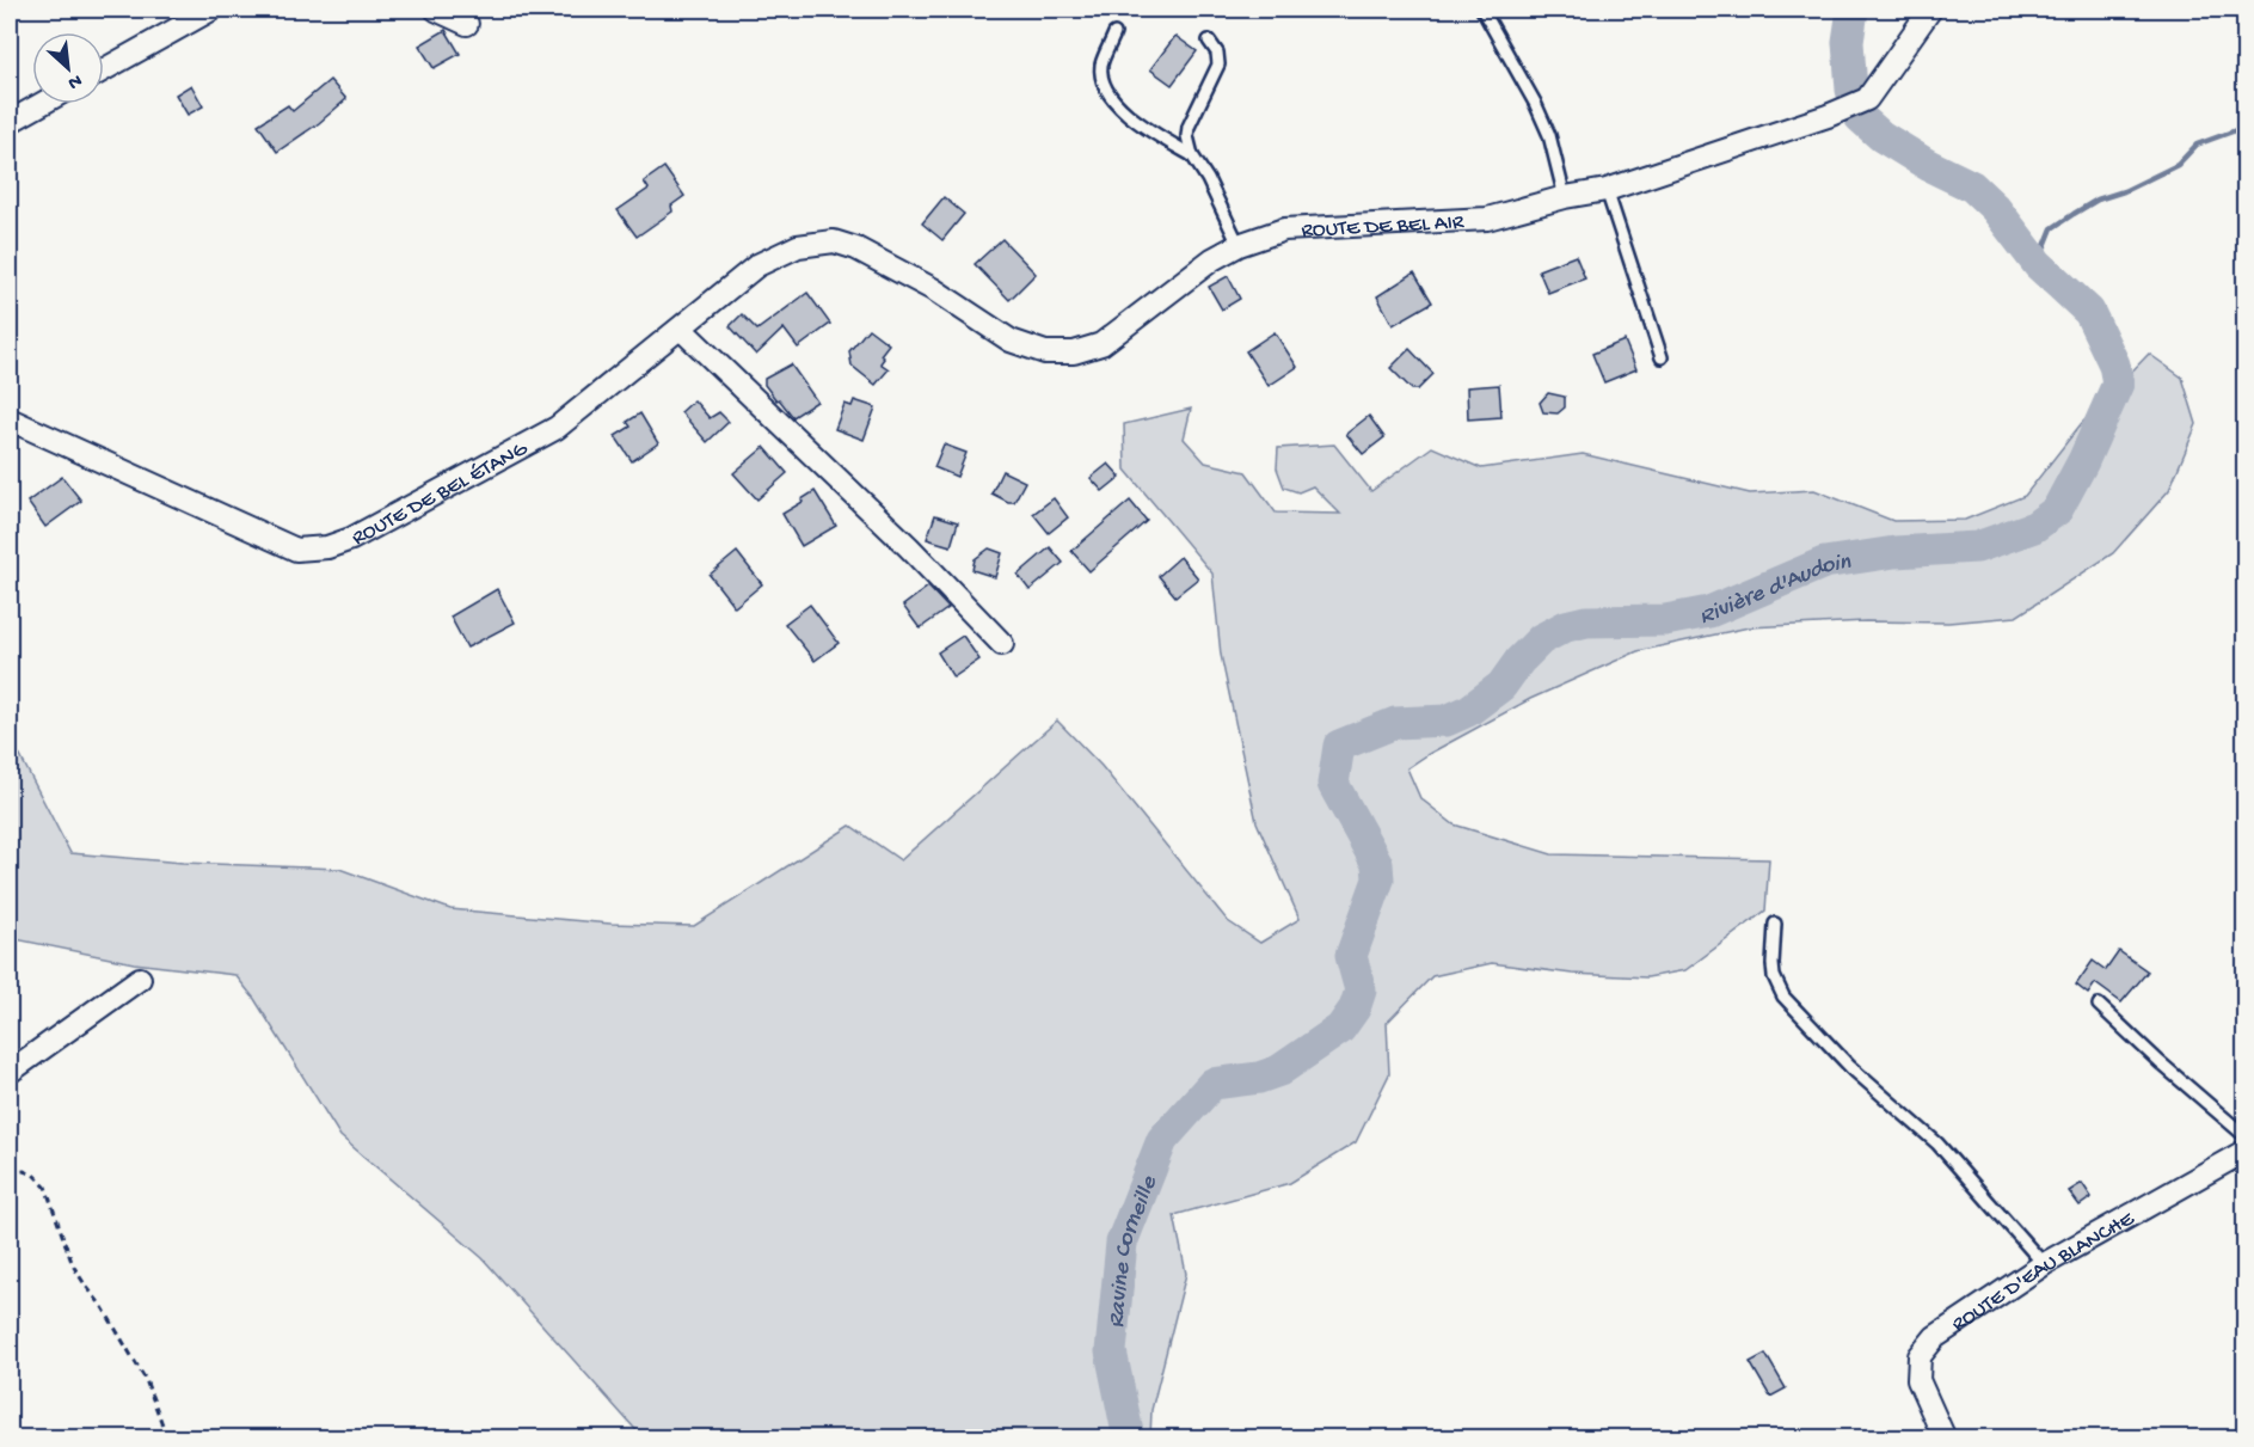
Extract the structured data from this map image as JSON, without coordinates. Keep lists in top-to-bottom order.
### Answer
{
  "streets": {
    "street": ["ROUTE DE BEL AIR", "ROUTE DE BEL ÉTANG", "ROUTE D'EAU BLANCHE"]
  },
  "crossings": [
    ["ROUTE DE BEL AIR", "ROUTE DE BEL ÉTANG"]
  ],
  "water": ["Rivière d'Audoin", "Ravine Corneille"],
  "north": "bottom right"
}
